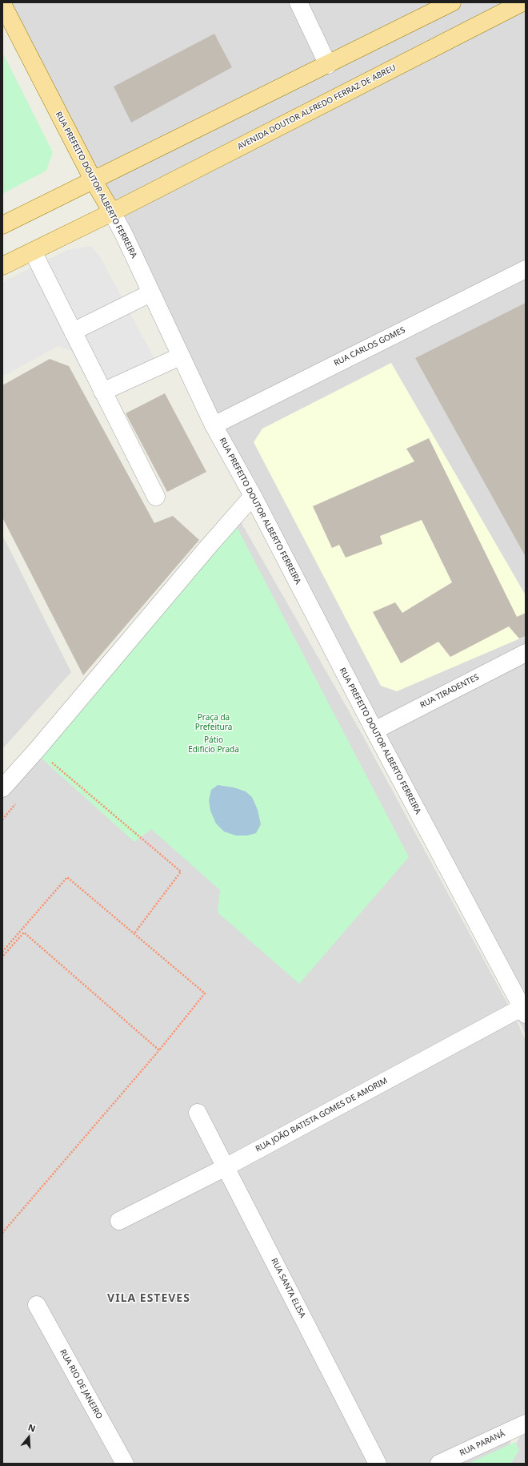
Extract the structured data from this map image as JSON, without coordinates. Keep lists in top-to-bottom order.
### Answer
{
  "streets": {
    "main road": ["AVENIDA DOUTOR ALFREDO FERRAZ DE ABREU", "RUA PREFEITO DOUTOR ALBERTO FERREIRA"],
    "street": [
      "RUA CARLOS GOMES",
      "RUA TIRADENTES",
      "RUA JOÃO BATISTA GOMES DE AMORIM",
      "RUA SANTA ELISA",
      "RUA RIO DE JANEIRO",
      "RUA PARANÁ"
    ]
  },
  "crossings": [
    ["AVENIDA DOUTOR ALFREDO FERRAZ DE ABREU", "RUA PREFEITO DOUTOR ALBERTO FERREIRA"],
    ["RUA PREFEITO DOUTOR ALBERTO FERREIRA", "RUA CARLOS GOMES"],
    ["RUA PREFEITO DOUTOR ALBERTO FERREIRA", "RUA TIRADENTES"],
    ["RUA PREFEITO DOUTOR ALBERTO FERREIRA", "RUA JOÃO BATISTA GOMES DE AMORIM"],
    ["RUA JOÃO BATISTA GOMES DE AMORIM", "RUA SANTA ELISA"]
  ],
  "districts": ["VILA ESTEVES"],
  "parks": ["Praça da Prefeitura", "Pátio Edificio Prada"],
  "north": "top"
}
